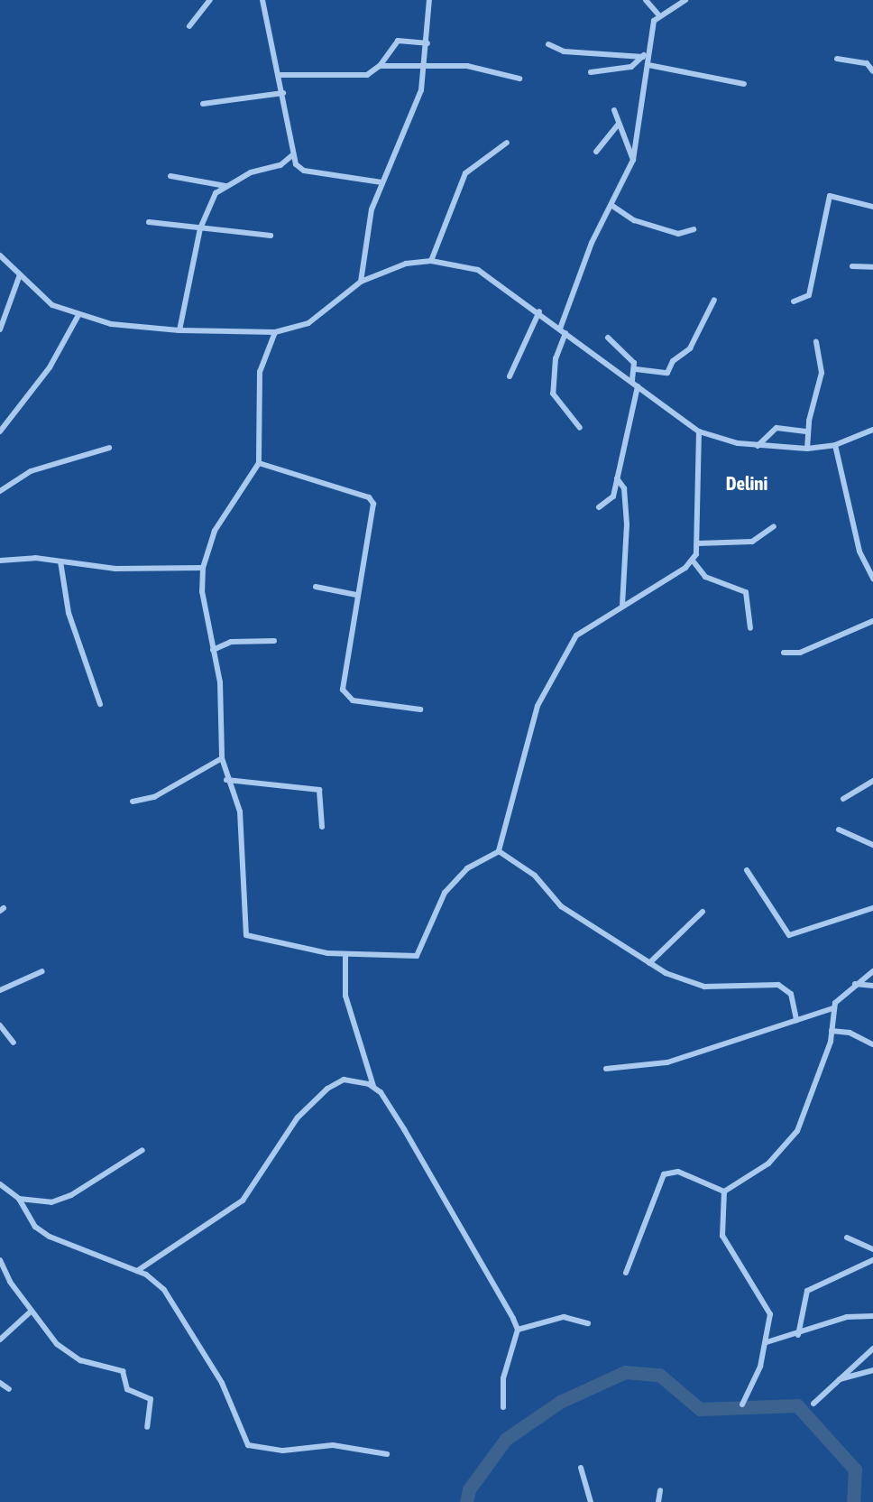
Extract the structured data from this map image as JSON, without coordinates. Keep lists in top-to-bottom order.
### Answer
{
  "districts": ["Delini"]
}
